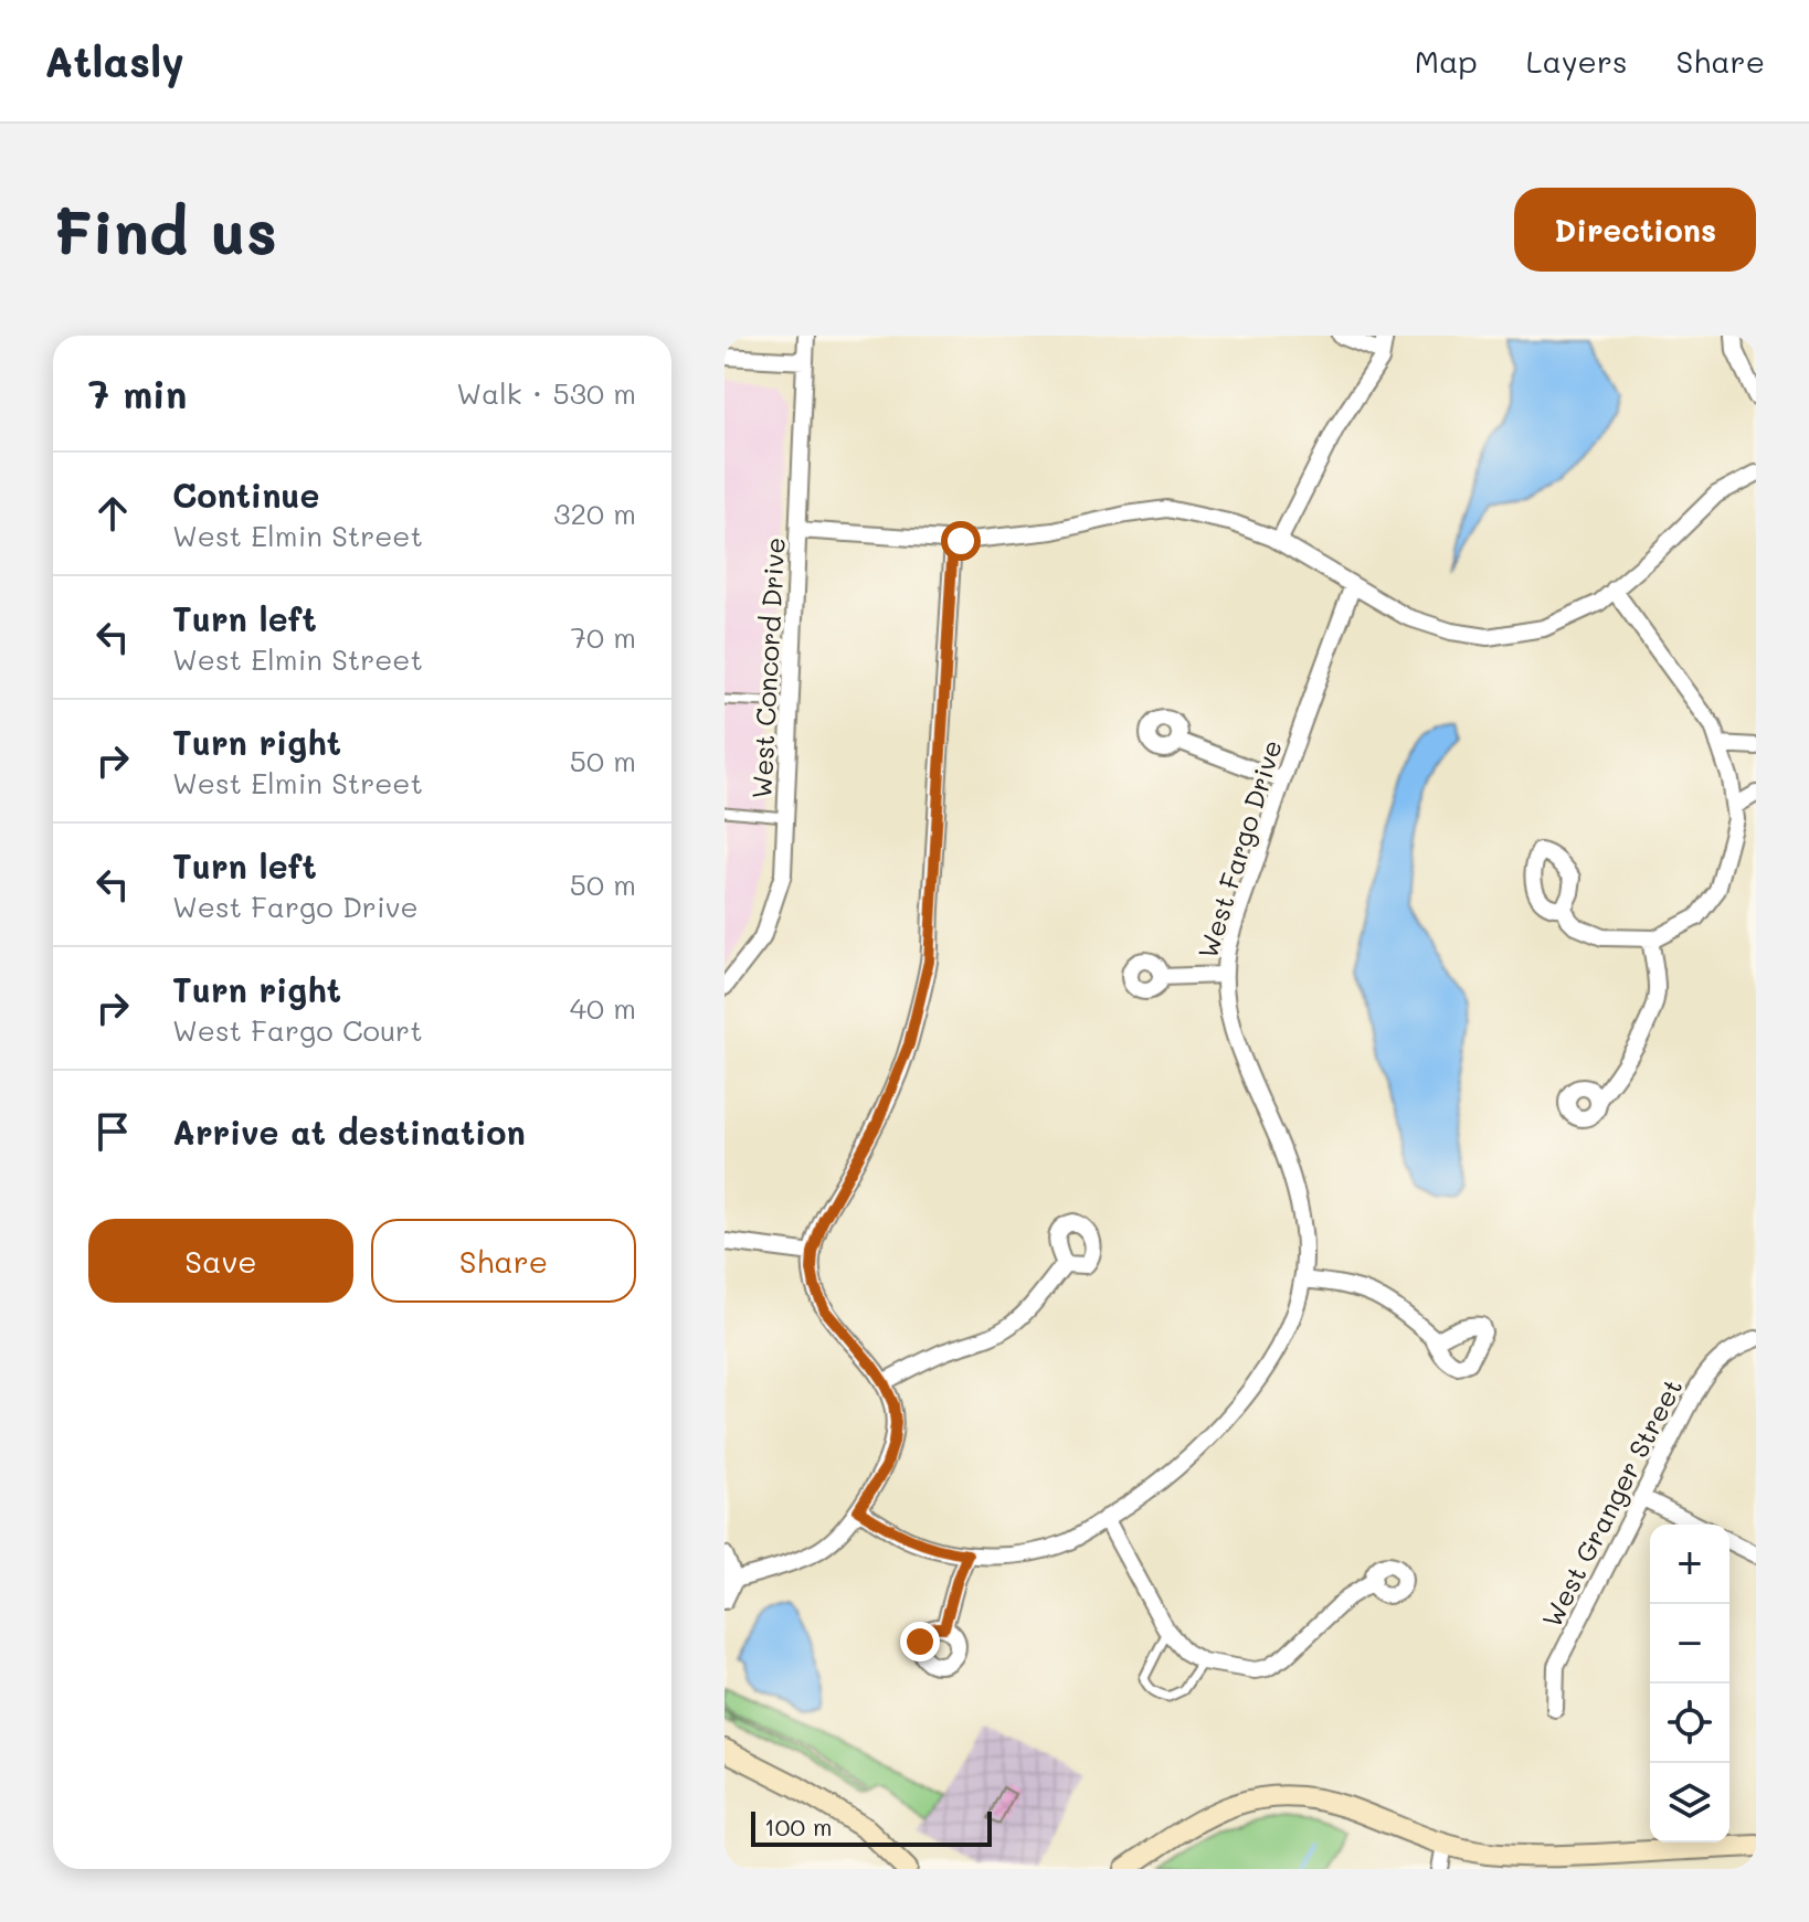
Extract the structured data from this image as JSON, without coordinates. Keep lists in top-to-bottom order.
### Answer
{
  "streets": {
    "street": ["West Concord Drive", "West Fargo Drive", "West Granger Street"]
  },
  "scale_bar": "100 m",
  "page": {
    "header": "Atlasly",
    "nav": ["Map", "Layers", "Share"],
    "buttons": [
      "Directions",
      ["Save", "Share"]
    ],
    "title": "Find us",
    "heading": ["7 min", "Walk · 530 m"],
    "list": [
      ["Continue", "West Elmin Street", "320 m"],
      ["Turn left", "West Elmin Street", "70 m"],
      ["Turn right", "West Elmin Street", "50 m"],
      ["Turn left", "West Fargo Drive", "50 m"],
      ["Turn right", "West Fargo Court", "40 m"],
      "Arrive at destination"
    ],
    "map_buttons": ["+", "−"],
    "scale": "100 m"
  }
}
